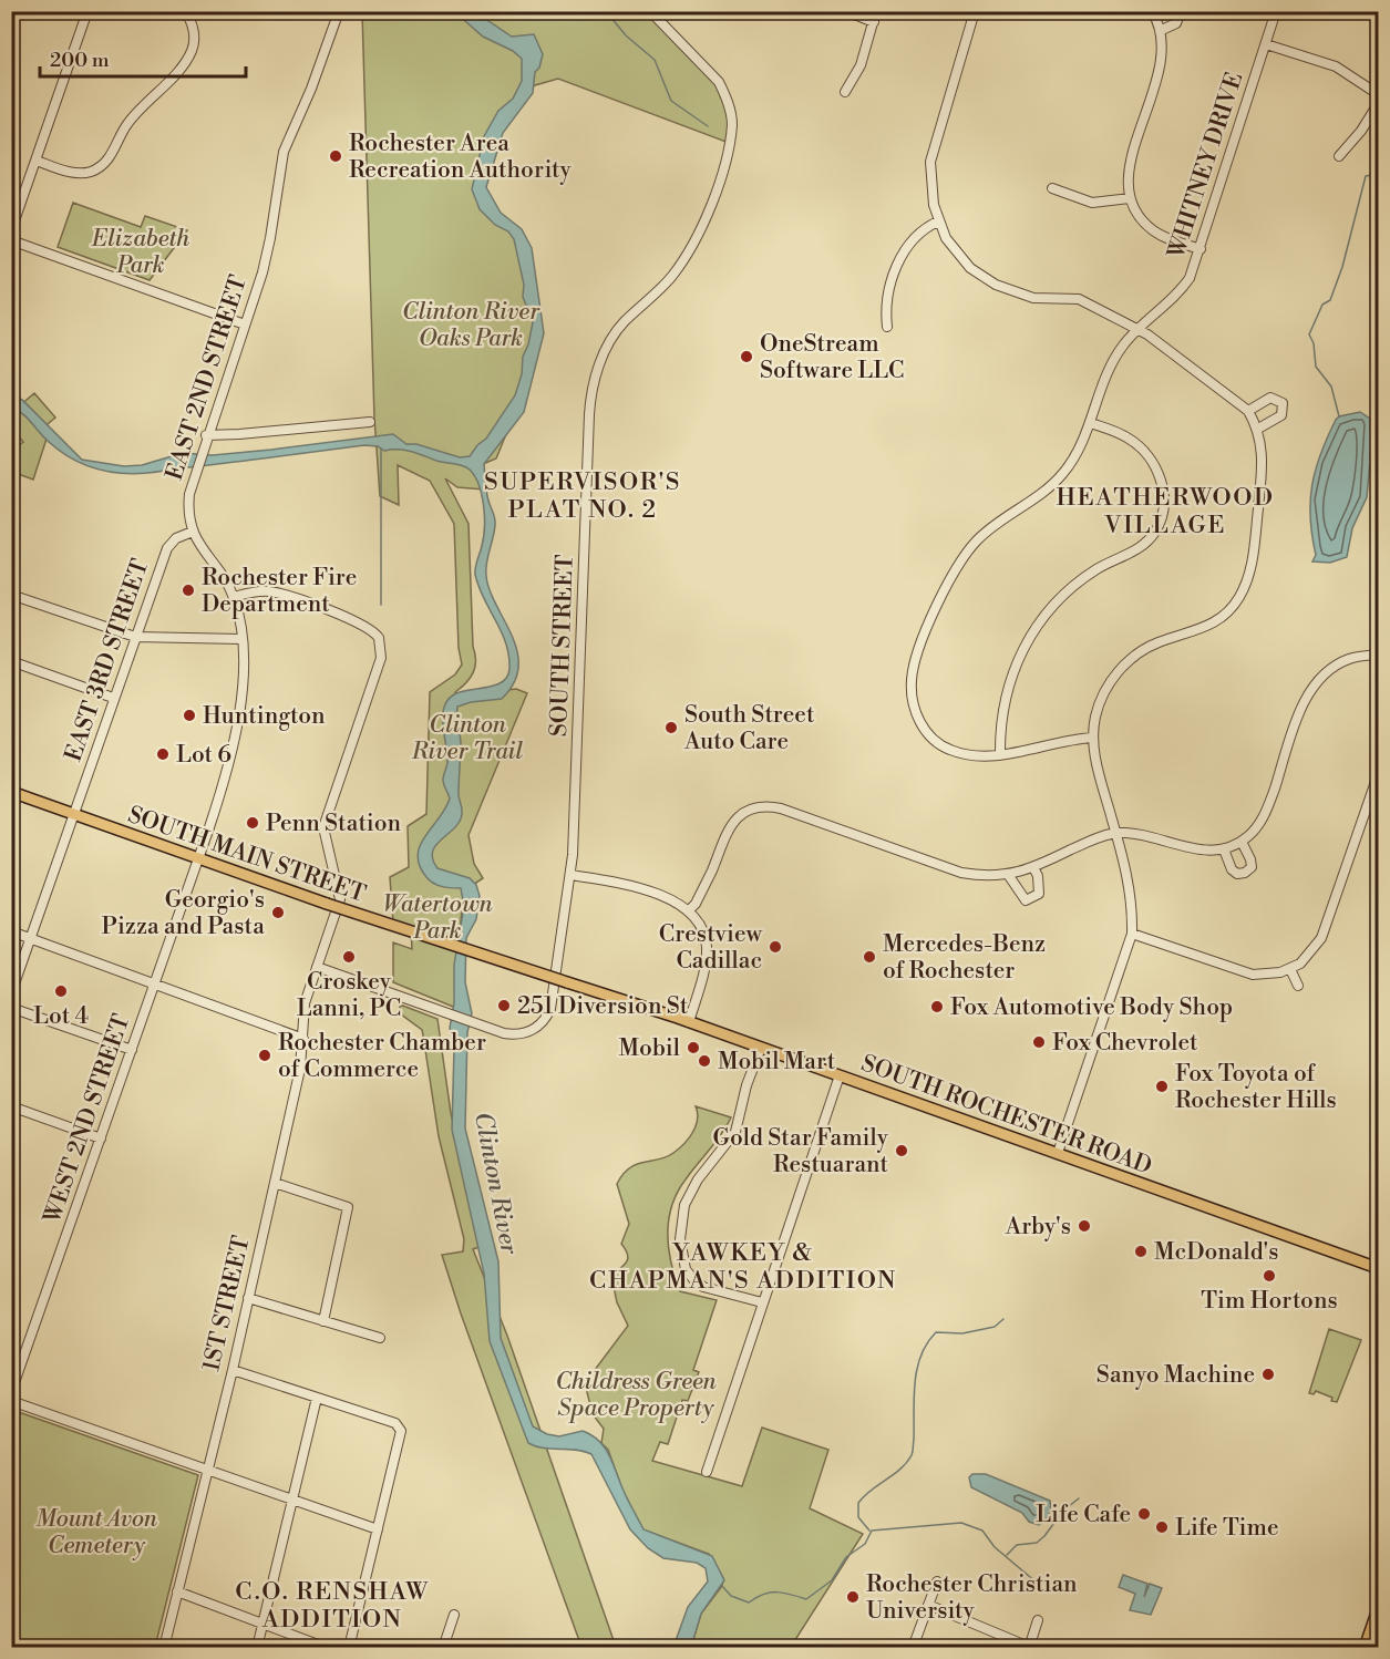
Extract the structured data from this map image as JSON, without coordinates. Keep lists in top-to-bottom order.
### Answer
{
  "streets": {
    "main road": ["SOUTH MAIN STREET", "SOUTH ROCHESTER ROAD"],
    "street": [
      "WHITNEY DRIVE",
      "EAST 2ND STREET",
      "SOUTH STREET",
      "EAST 3RD STREET",
      "WEST 2ND STREET",
      "1ST STREET"
    ]
  },
  "crossings": [
    ["EAST 2ND STREET", "EAST 3RD STREET"],
    ["EAST 2ND STREET", "SOUTH MAIN STREET"],
    ["EAST 2ND STREET", "WEST 2ND STREET"],
    ["EAST 2ND STREET", "1ST STREET"],
    ["SOUTH STREET", "1ST STREET"],
    ["EAST 3RD STREET", "SOUTH MAIN STREET"],
    ["SOUTH MAIN STREET", "SOUTH ROCHESTER ROAD"],
    ["SOUTH MAIN STREET", "WEST 2ND STREET"]
  ],
  "districts": [
    "SUPERVISOR'S PLAT NO. 2",
    "HEATHERWOOD VILLAGE",
    "YAWKEY & CHAPMAN'S ADDITION",
    "C.O. RENSHAW ADDITION"
  ],
  "water": ["Clinton River"],
  "parks": [
    "Elizabeth Park",
    "Clinton River Oaks Park",
    "Clinton River Trail",
    "Watertown Park",
    "Childress Green Space Property",
    "Mount Avon Cemetery"
  ],
  "places": [
    "Rochester Area Recreation Authority",
    "OneStream Software LLC",
    "Rochester Fire Department",
    "Huntington",
    "South Street Auto Care",
    "Lot 6",
    "Penn Station",
    "Georgio's Pizza and Pasta",
    "Crestview Cadillac",
    "Croskey Lanni, PC",
    "Mercedes-Benz of Rochester",
    "Lot 4",
    "251 Diversion St",
    "Fox Automotive Body Shop",
    "Fox Chevrolet",
    "Mobil",
    "Rochester Chamber of Commerce",
    "Mobil Mart",
    "Fox Toyota of Rochester Hills",
    "Gold Star Family Restuarant",
    "Arby's",
    "McDonald's",
    "Tim Hortons",
    "Sanyo Machine",
    "Life Cafe",
    "Life Time",
    "Rochester Christian University"
  ],
  "scale_bar": "200 m"
}
